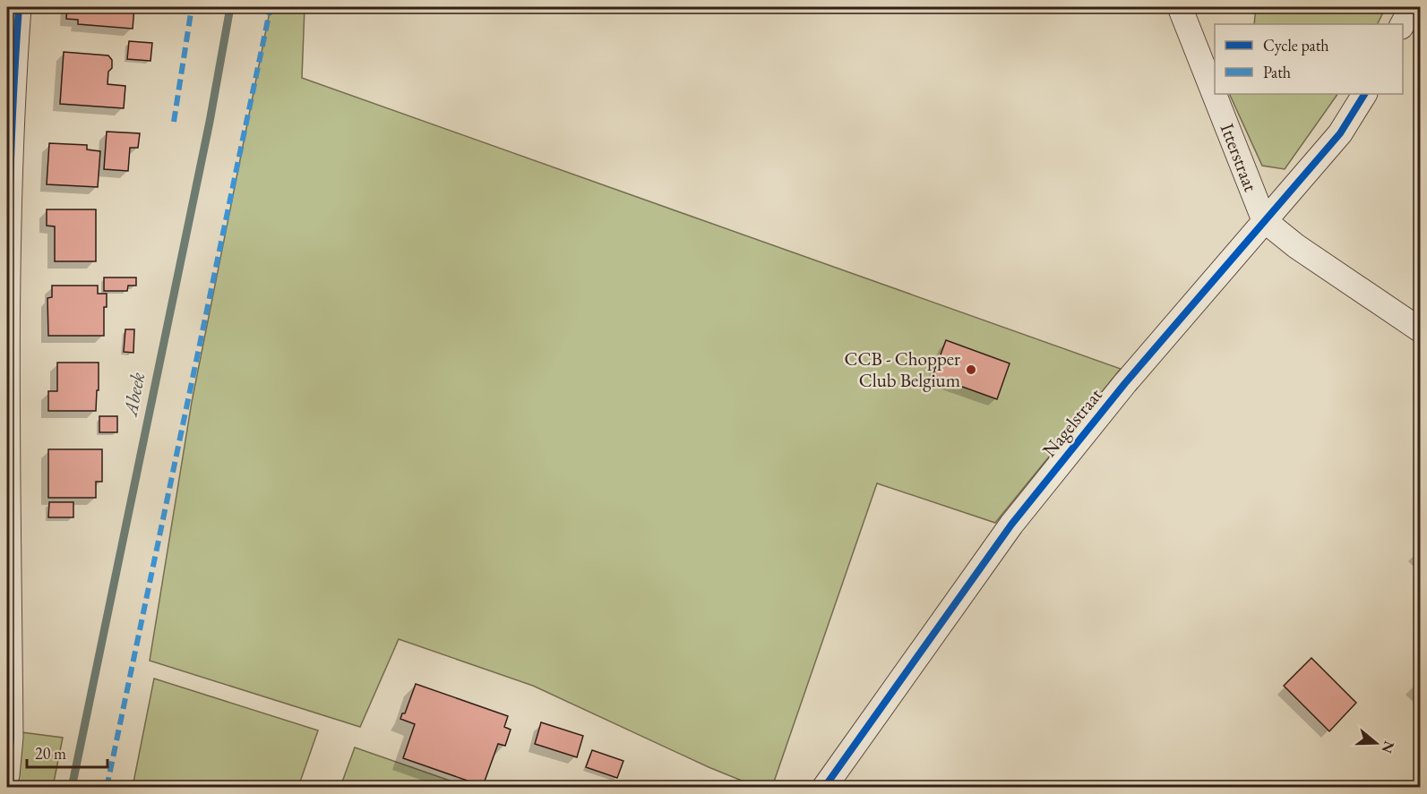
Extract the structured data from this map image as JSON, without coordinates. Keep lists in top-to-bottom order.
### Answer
{
  "streets": {
    "street": ["Itterstraat", "Nagelstraat"]
  },
  "crossings": [
    ["Itterstraat", "Nagelstraat"]
  ],
  "water": ["Abeek"],
  "places": ["CCB - Chopper Club Belgium"],
  "legend": ["Cycle path", "Path"],
  "scale_bar": "20 m",
  "north": "right"
}
